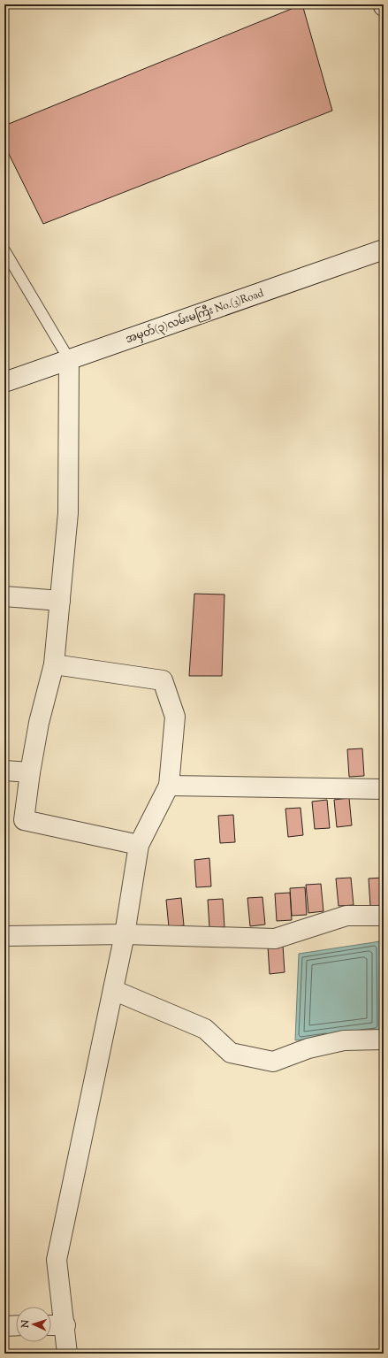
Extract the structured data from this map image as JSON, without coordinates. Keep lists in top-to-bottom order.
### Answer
{
  "streets": {
    "street": ["အမှတ်(၃)လမ်းမကြီး No.(3)Road"]
  },
  "north": "left"
}
